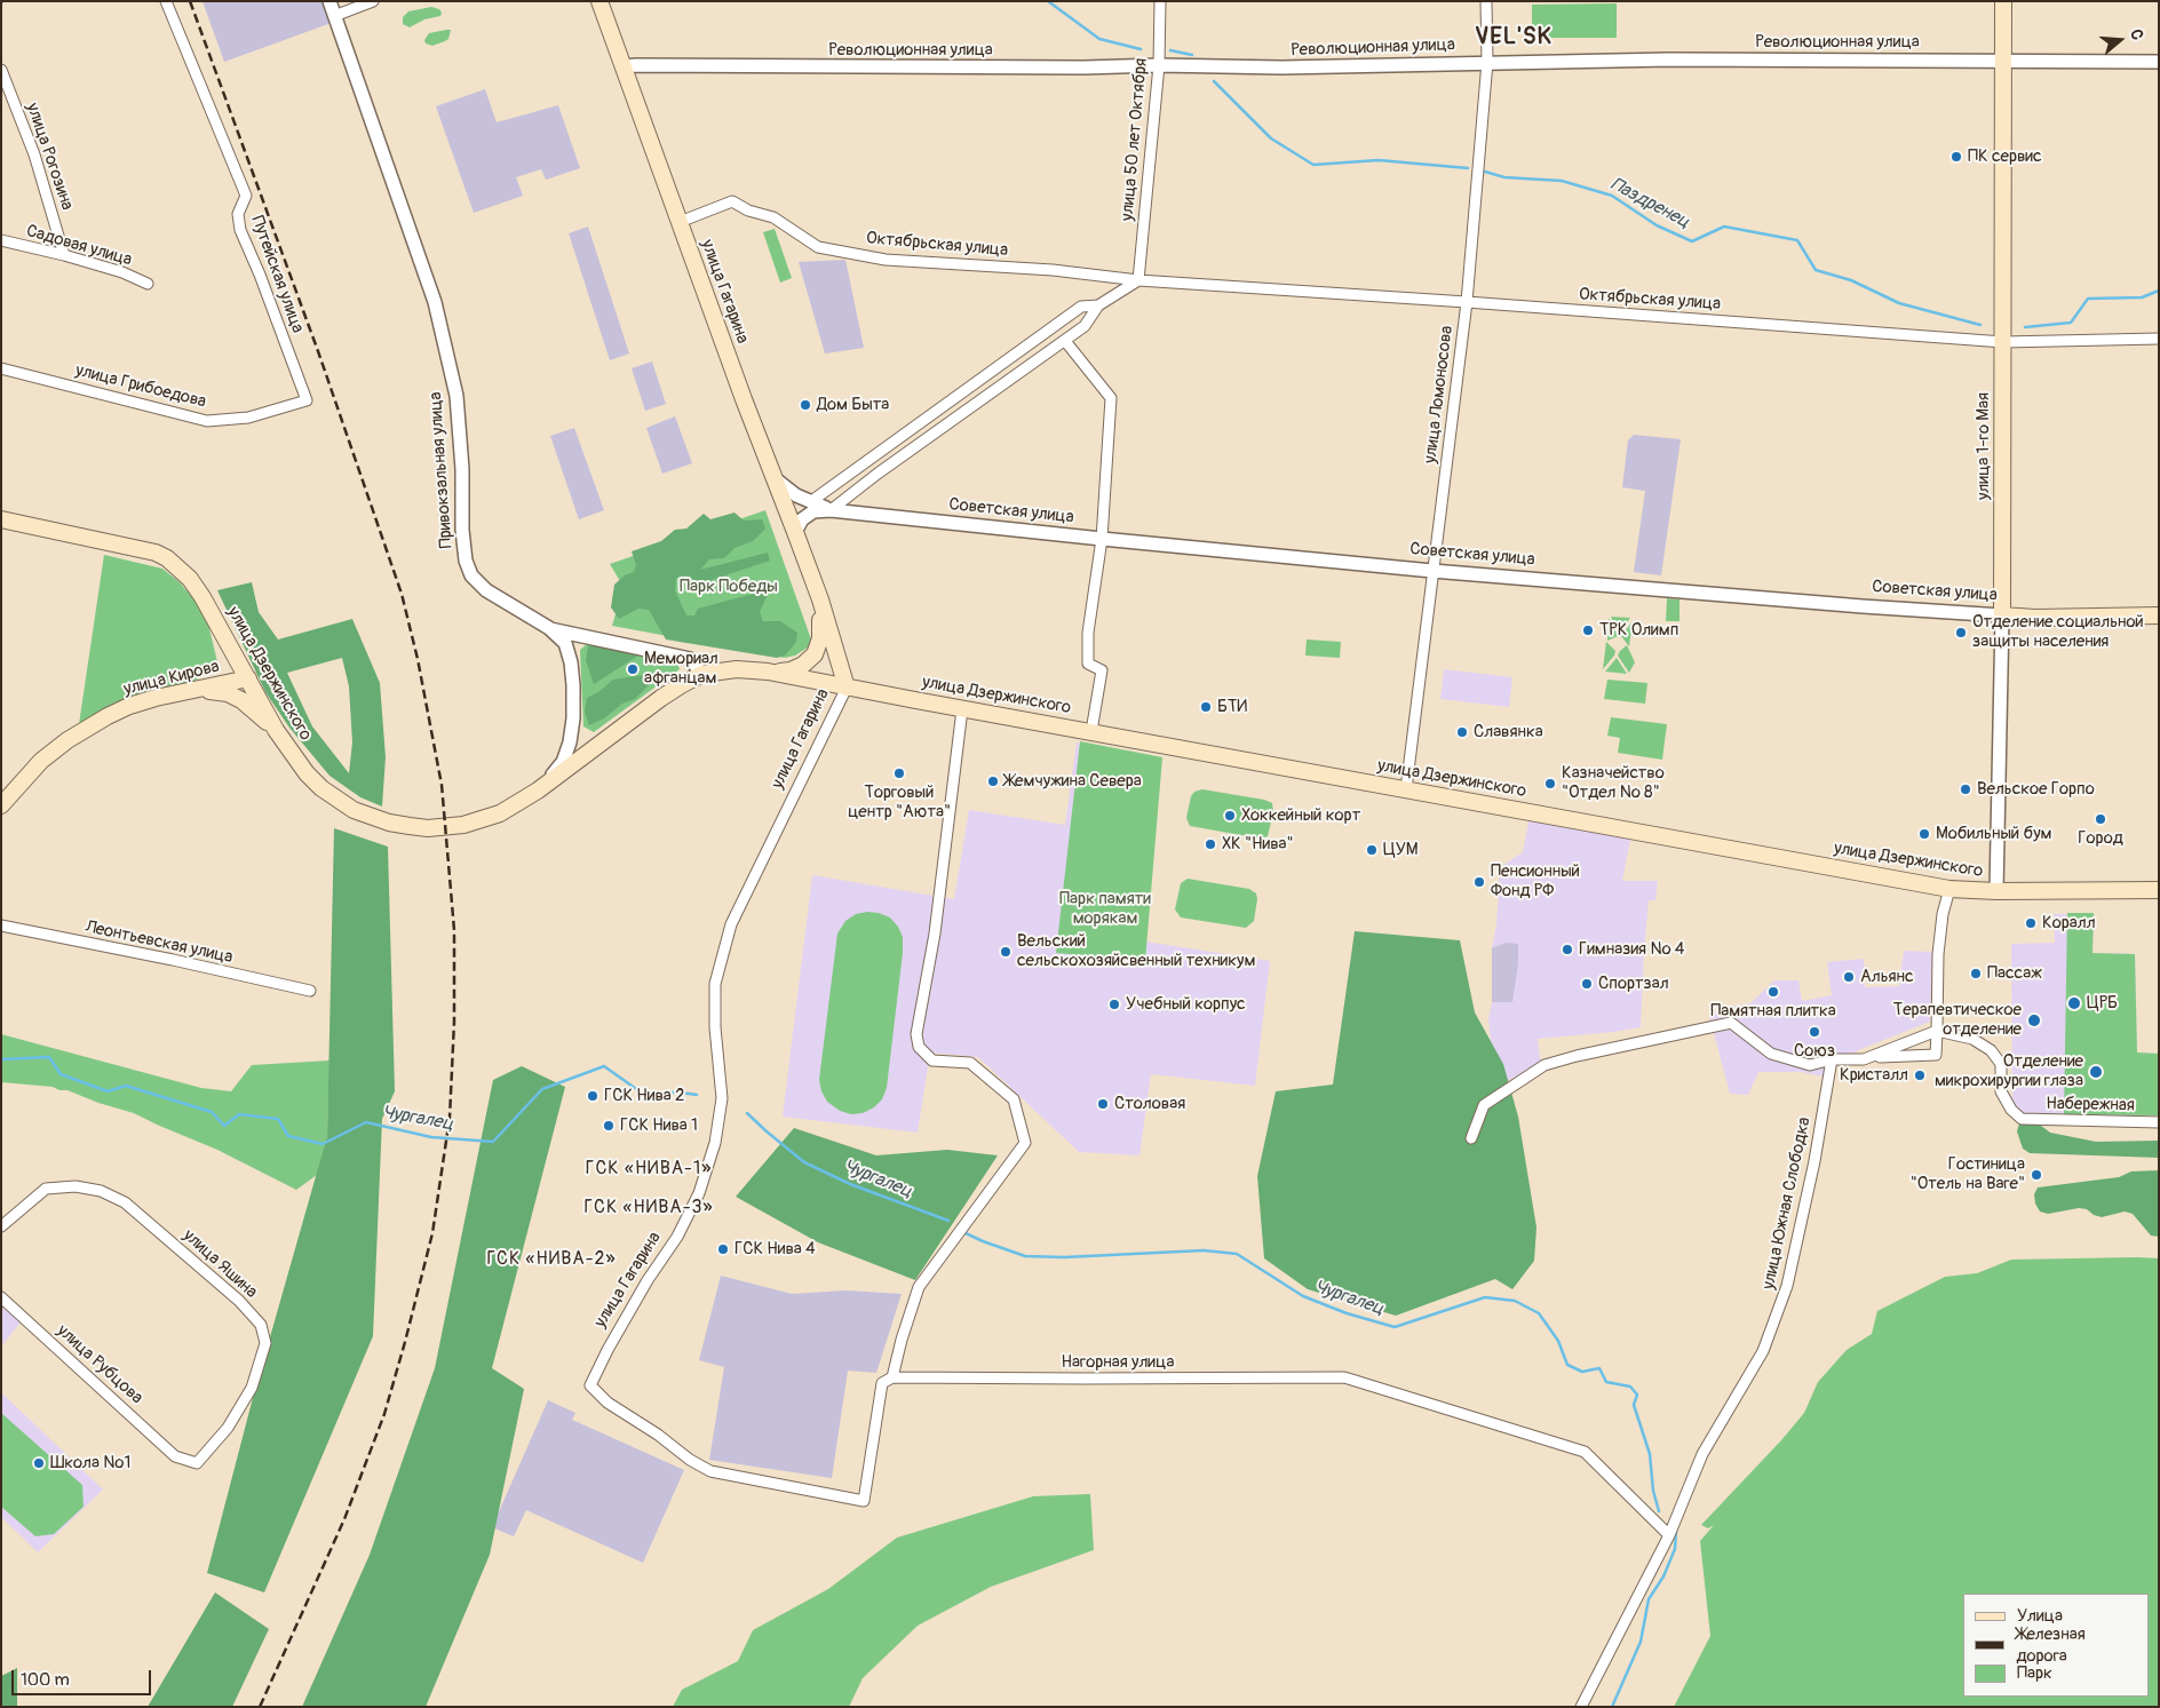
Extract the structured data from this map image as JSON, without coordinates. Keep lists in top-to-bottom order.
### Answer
{
  "streets": {
    "main road": [
      "улица Гагарина",
      "улица 1-го Мая",
      "Советская улица",
      "улица Дзержинского",
      "улица Кирова"
    ],
    "street": [
      "Революционная улица",
      "улица 50 лет Октября",
      "улица Рогозина",
      "Октябрьская улица",
      "Садовая улица",
      "Путейская улица",
      "улица Грибоедова",
      "улица Ломоносова",
      "Привокзальная улица",
      "Леонтьевская улица",
      "Набережная",
      "улица Южная Слободка",
      "улица Яшина",
      "Нагорная улица",
      "улица Рубцова"
    ]
  },
  "crossings": [
    ["Революционная улица", "улица 50 лет Октября"],
    ["Революционная улица", "улица Гагарина"],
    ["Революционная улица", "улица Ломоносова"],
    ["Революционная улица", "улица 1-го Мая"],
    ["улица 50 лет Октября", "Октябрьская улица"],
    ["улица Рогозина", "Садовая улица"],
    ["Октябрьская улица", "улица Гагарина"],
    ["Октябрьская улица", "улица Ломоносова"],
    ["Октябрьская улица", "улица 1-го Мая"],
    ["Путейская улица", "улица Грибоедова"],
    ["улица Гагарина", "Советская улица"],
    ["улица Гагарина", "улица Дзержинского"],
    ["улица Гагарина", "Нагорная улица"],
    ["улица Ломоносова", "Советская улица"],
    ["улица Ломоносова", "улица Дзержинского"],
    ["улица 1-го Мая", "Советская улица"],
    ["улица 1-го Мая", "улица Дзержинского"],
    ["Привокзальная улица", "улица Дзержинского"],
    ["улица Дзержинского", "улица Кирова"],
    ["улица Южная Слободка", "Нагорная улица"],
    ["улица Яшина", "улица Рубцова"]
  ],
  "districts": [
    "VEL'SK",
    "ГСК «НИВА-1»",
    "ГСК «НИВА-3»",
    "ГСК «НИВА-2»"
  ],
  "water": ["Паздренец", "Чургалец"],
  "parks": ["Парк Победы", "Парк памяти морякам"],
  "places": [
    "ПК сервис",
    "Дом Быта",
    "ТРК Олимп",
    "Отделение социальной защиты населения",
    "Мемориал афганцам",
    "БТИ",
    "Славянка",
    "Торговый центр \"Аюта\"",
    "Жемчужина Севера",
    "Казначейство \"Отдел № 8\"",
    "Вельское Горпо",
    "Хоккейный корт",
    "Город",
    "Мобильный бум",
    "ХК \"Нива\"",
    "ЦУМ",
    "Пенсионный Фонд РФ",
    "Коралл",
    "Гимназия № 4",
    "Вельский сельскохозяйсвенный техникум",
    "Пассаж",
    "Альянс",
    "Спортзал",
    "Памятная плитка",
    "ЦРБ",
    "Учебный корпус",
    "Терапевтическое отделение",
    "Союз",
    "Отделение микрохирургии глаза",
    "Кристалл",
    "ГСК Нива 2",
    "Столовая",
    "ГСК Нива 1",
    "Гостиница \"Отель на Ваге\"",
    "ГСК Нива 4",
    "Школа №1"
  ],
  "legend": ["Улица", "Железная дорога", "Парк"],
  "scale_bar": "100 m",
  "north": "right"
}
